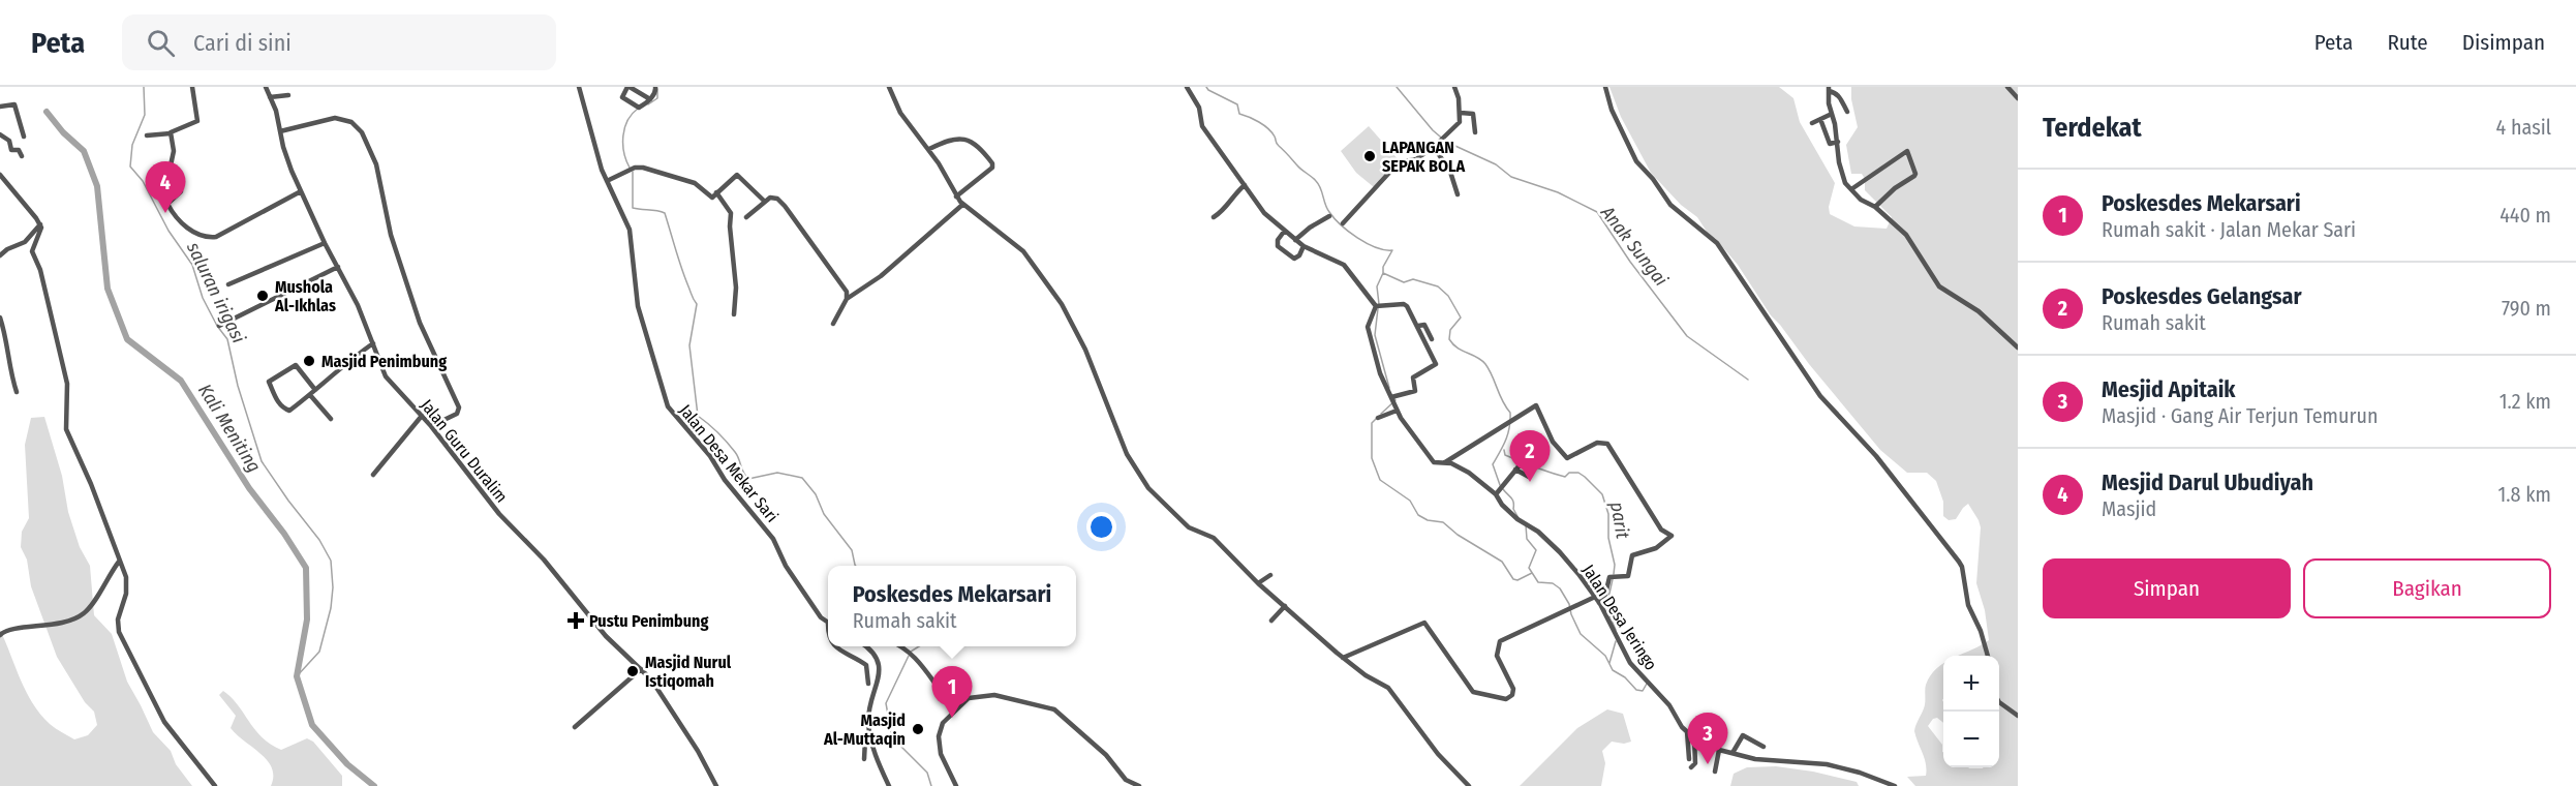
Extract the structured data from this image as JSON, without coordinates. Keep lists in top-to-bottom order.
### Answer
{
  "streets": {
    "street": ["Jalan Guru Duralim", "Jalan Desa Mekar Sari", "Jalan Desa Jeringo"]
  },
  "water": [
    "Anak Sungai",
    "saluran irigasi",
    "Kali Meniting",
    "parit"
  ],
  "places": {
    "other": [
      "LAPANGAN SEPAK BOLA",
      "Mushola Al-Ikhlas",
      "Masjid Penimbung",
      "Masjid Nurul Istiqomah",
      "Masjid Al-Muttaqin"
    ],
    "health": ["Pustu Penimbung"]
  },
  "page": {
    "header": "Peta",
    "search": "Cari di sini",
    "nav": ["Peta", "Rute", "Disimpan"],
    "heading": ["Terdekat", "4 hasil"],
    "pins": [
      "4",
      "2",
      "1",
      "3"
    ],
    "list": [
      {
        "mark": "1",
        "name": "Poskesdes Mekarsari",
        "note": "Rumah sakit · Jalan Mekar Sari",
        "value": "440 m"
      },
      {
        "mark": "2",
        "name": "Poskesdes Gelangsar",
        "note": "Rumah sakit",
        "value": "790 m"
      },
      {
        "mark": "3",
        "name": "Mesjid Apitaik",
        "note": "Masjid · Gang Air Terjun Temurun",
        "value": "1.2 km"
      },
      {
        "mark": "4",
        "name": "Mesjid Darul Ubudiyah",
        "note": "Masjid",
        "value": "1.8 km"
      }
    ],
    "buttons": ["Simpan", "Bagikan"],
    "popup": ["Poskesdes Mekarsari", "Rumah sakit"],
    "map_buttons": ["+", "−"]
  }
}
